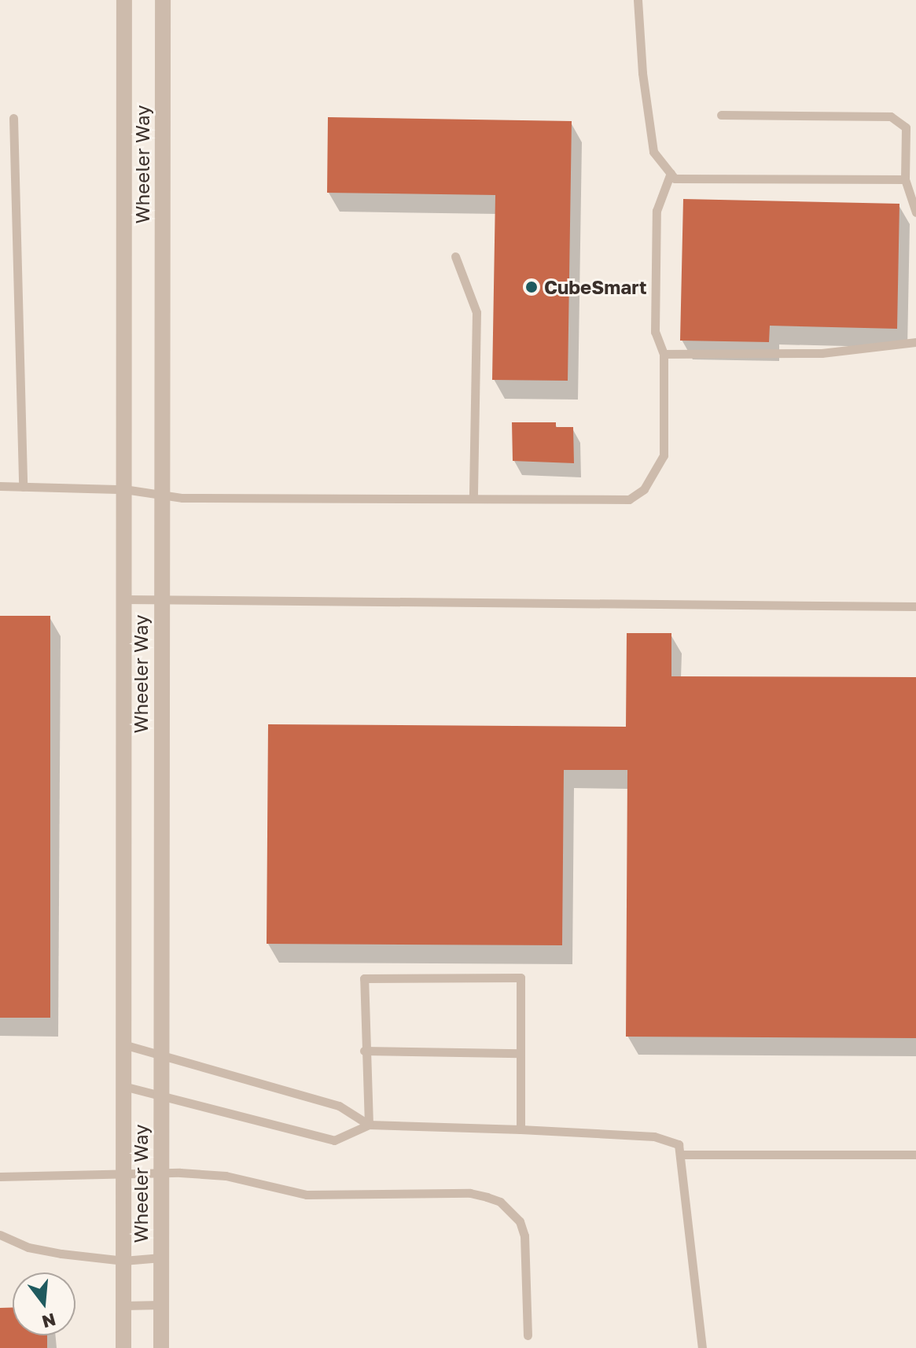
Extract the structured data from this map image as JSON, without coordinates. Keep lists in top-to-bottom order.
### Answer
{
  "streets": {
    "street": ["Wheeler Way"]
  },
  "places": ["CubeSmart"],
  "north": "bottom"
}
